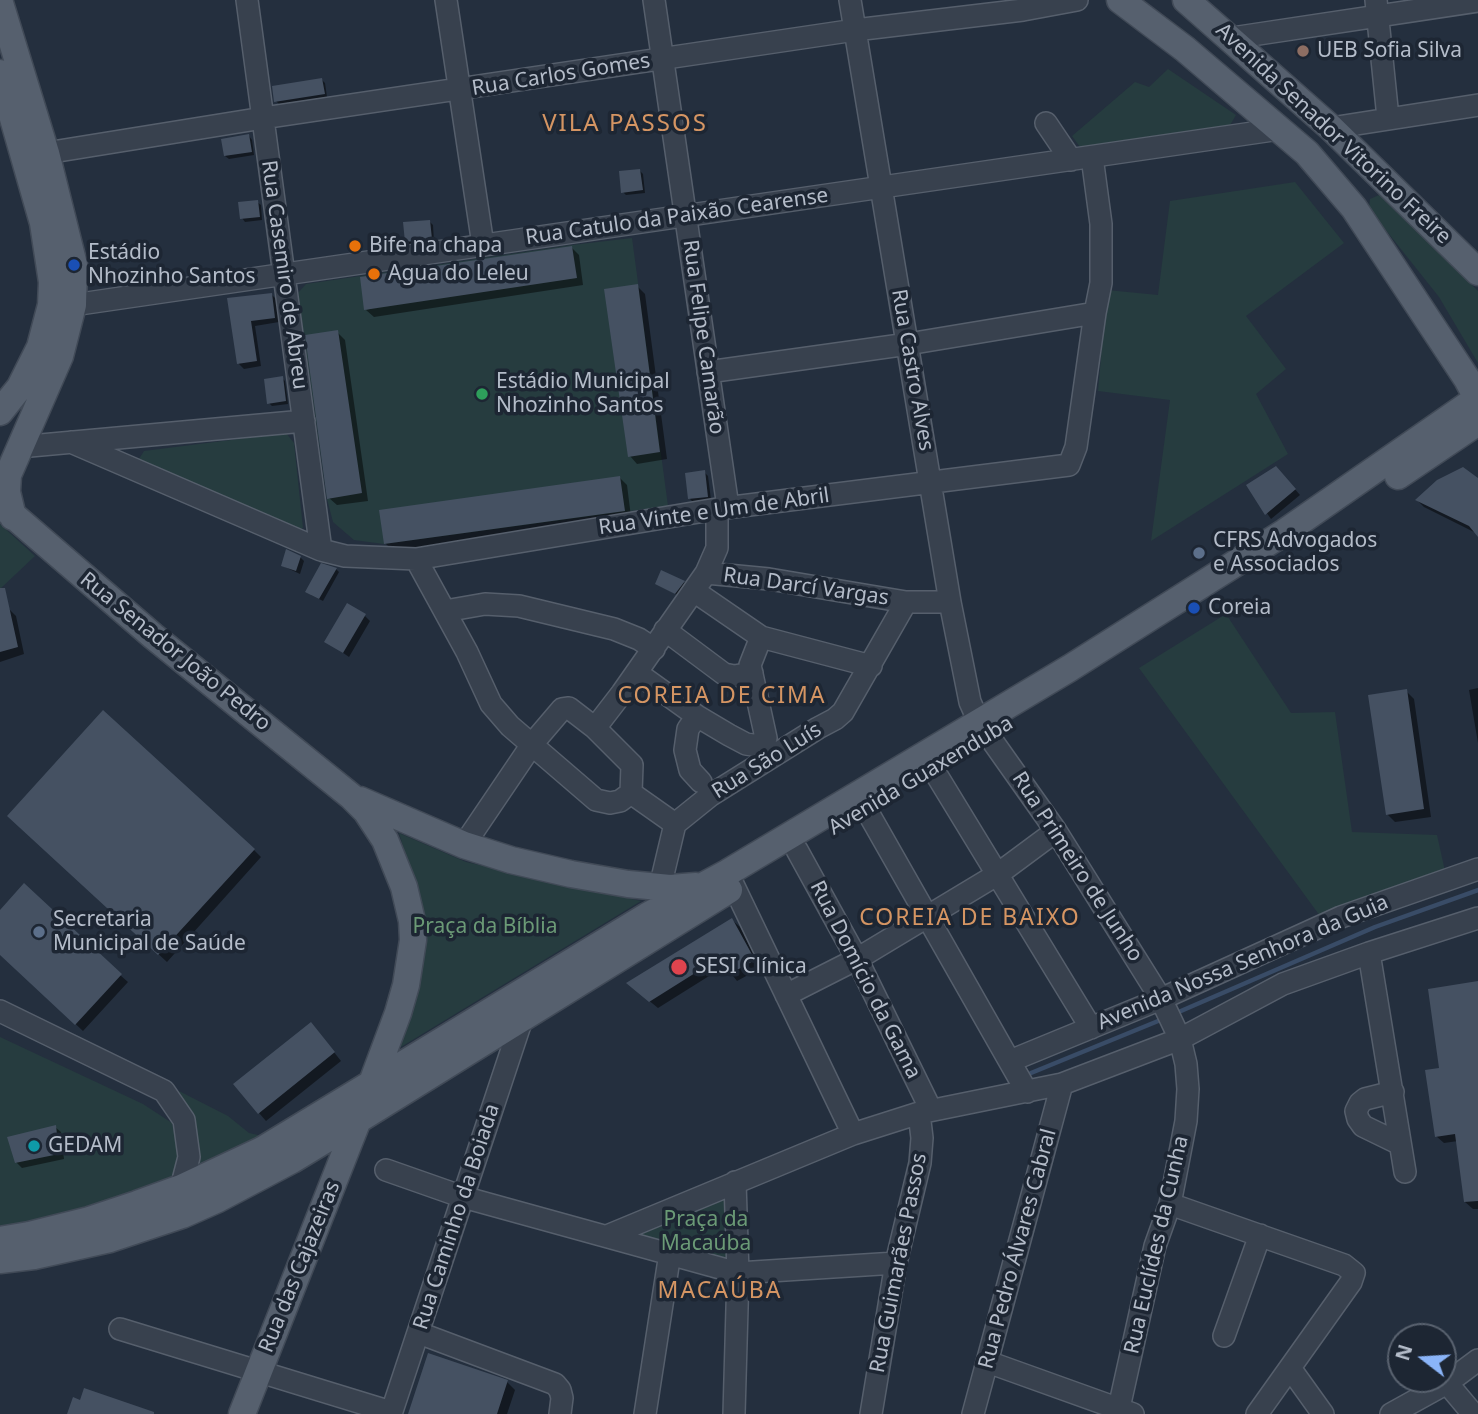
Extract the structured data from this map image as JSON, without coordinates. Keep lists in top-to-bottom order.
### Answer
{
  "streets": {
    "main road": [
      "Avenida Senador Vitorino Freire",
      "Rua Senador João Pedro",
      "Avenida Guaxenduba",
      "Rua das Cajazeiras"
    ],
    "street": [
      "Rua Carlos Gomes",
      "Rua Catulo da Paixão Cearense",
      "Rua Casemiro de Abreu",
      "Rua Felipe Camarão",
      "Rua Castro Alves",
      "Rua Vinte e Um de Abril",
      "Rua Darcí Vargas",
      "Rua São Luís",
      "Rua Primeiro de Junho",
      "Avenida Nossa Senhora da Guia",
      "Rua Domício da Gama",
      "Rua Caminho da Boiada",
      "Rua Euclídes da Cunha",
      "Rua Pedro Álvares Cabral",
      "Rua Guimarães Passos"
    ]
  },
  "crossings": [
    ["Rua Carlos Gomes", "Rua Casemiro de Abreu"],
    ["Rua Carlos Gomes", "Rua Felipe Camarão"],
    ["Rua Carlos Gomes", "Rua Castro Alves"],
    ["Avenida Senador Vitorino Freire", "Rua Catulo da Paixão Cearense"],
    ["Avenida Senador Vitorino Freire", "Avenida Guaxenduba"],
    ["Rua Catulo da Paixão Cearense", "Rua Casemiro de Abreu"],
    ["Rua Catulo da Paixão Cearense", "Rua Felipe Camarão"],
    ["Rua Catulo da Paixão Cearense", "Rua Castro Alves"],
    ["Rua Catulo da Paixão Cearense", "Rua Vinte e Um de Abril"],
    ["Rua Casemiro de Abreu", "Rua Vinte e Um de Abril"],
    ["Rua Felipe Camarão", "Rua Vinte e Um de Abril"],
    ["Rua Felipe Camarão", "Rua Darcí Vargas"],
    ["Rua Castro Alves", "Rua Vinte e Um de Abril"],
    ["Rua Castro Alves", "Avenida Guaxenduba"],
    ["Rua Castro Alves", "Rua Primeiro de Junho"],
    ["Rua Darcí Vargas", "Rua São Luís"],
    ["Rua Senador João Pedro", "Avenida Guaxenduba"],
    ["Rua Senador João Pedro", "Rua das Cajazeiras"],
    ["Avenida Guaxenduba", "Rua Primeiro de Junho"],
    ["Avenida Guaxenduba", "Rua Domício da Gama"],
    ["Avenida Guaxenduba", "Rua Caminho da Boiada"],
    ["Avenida Guaxenduba", "Rua das Cajazeiras"],
    ["Rua Primeiro de Junho", "Avenida Nossa Senhora da Guia"],
    ["Rua Primeiro de Junho", "Rua Euclídes da Cunha"],
    ["Avenida Nossa Senhora da Guia", "Rua Domício da Gama"],
    ["Avenida Nossa Senhora da Guia", "Rua Euclídes da Cunha"],
    ["Avenida Nossa Senhora da Guia", "Rua Pedro Álvares Cabral"],
    ["Avenida Nossa Senhora da Guia", "Rua Guimarães Passos"],
    ["Rua Domício da Gama", "Rua Guimarães Passos"]
  ],
  "districts": [
    "VILA PASSOS",
    "COREIA DE CIMA",
    "COREIA DE BAIXO",
    "MACAÚBA"
  ],
  "parks": ["Praça da Bíblia", "Praça da Macaúba"],
  "places": [
    "UEB Sofia Silva",
    "Bife na chapa",
    "Estádio Nhozinho Santos",
    "Agua do Leleu",
    "Estádio Municipal Nhozinho Santos",
    "CFRS Advogados e Associados",
    "Coreia",
    "Secretaria Municipal de Saúde",
    "SESI Clínica",
    "GEDAM"
  ],
  "north": "left"
}
